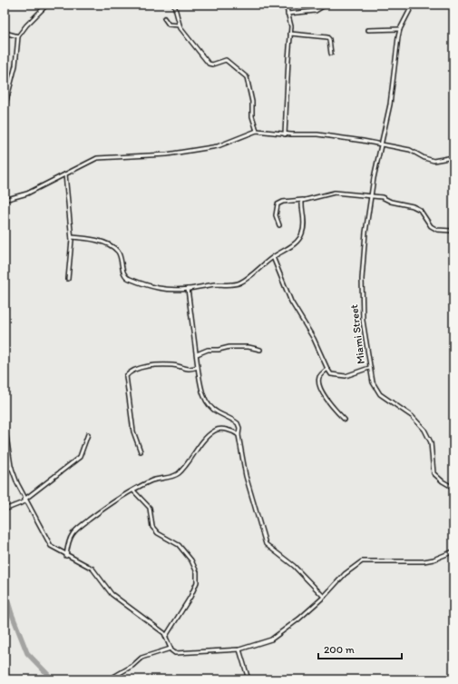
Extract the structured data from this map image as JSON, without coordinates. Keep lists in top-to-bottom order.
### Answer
{
  "streets": {
    "street": ["Miami Street"]
  },
  "scale_bar": "200 m"
}
